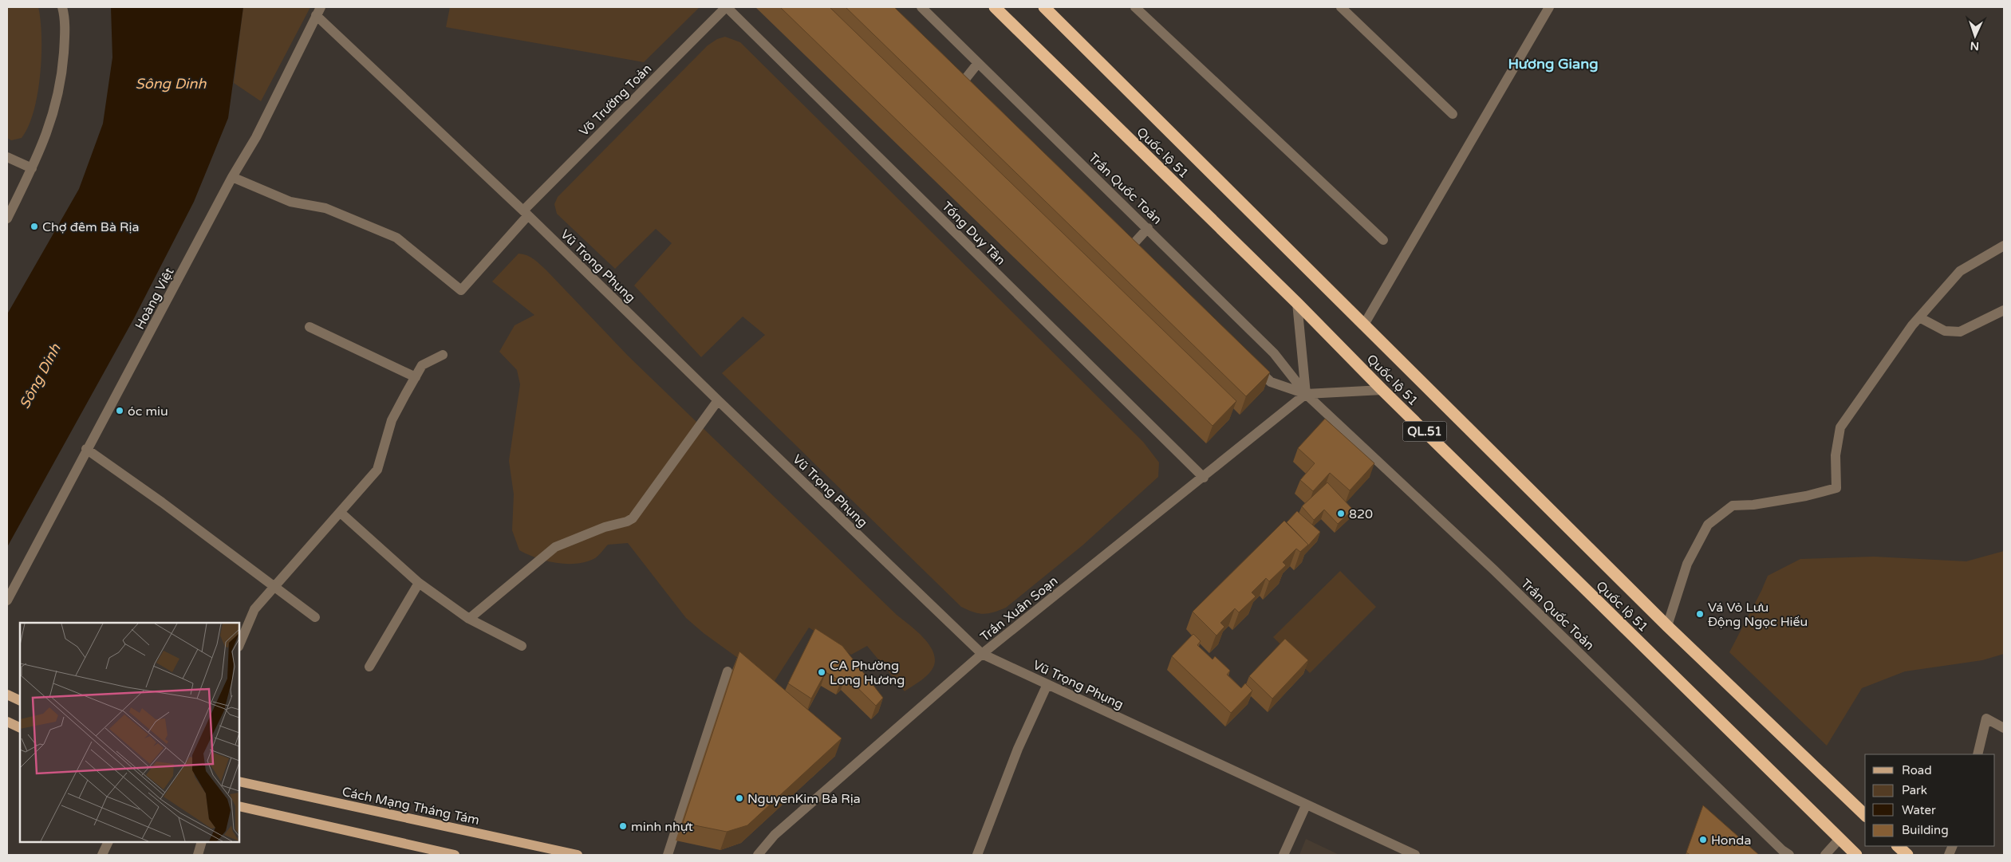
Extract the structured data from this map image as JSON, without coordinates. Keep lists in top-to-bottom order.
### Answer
{
  "streets": {
    "highway": ["Quốc lộ 51", "QL.51"],
    "main road": ["Cách Mạng Tháng Tám"],
    "street": [
      "Võ Trường Toản",
      "Trần Quốc Toản",
      "Tống Duy Tân",
      "Vũ Trọng Phụng",
      "Hoàng Việt",
      "Trần Xuân Soạn"
    ]
  },
  "crossings": [
    ["Võ Trường Toản", "Tống Duy Tân"],
    ["Võ Trường Toản", "Vũ Trọng Phụng"],
    ["Võ Trường Toản", "Hoàng Việt"],
    ["Trần Quốc Toản", "Trần Xuân Soạn"],
    ["Tống Duy Tân", "Trần Xuân Soạn"],
    ["Vũ Trọng Phụng", "Hoàng Việt"],
    ["Vũ Trọng Phụng", "Trần Xuân Soạn"]
  ],
  "districts": ["Hương Giang"],
  "water": ["Sông Dinh"],
  "places": [
    "Chợ đêm Bà Rịa",
    "óc miu",
    "820",
    "Vá Vỏ Lưu Động Ngọc Hiếu",
    "CA Phường Long Hương",
    "NguyenKim Bà Rịa",
    "minh nhựt",
    "Honda"
  ],
  "legend": [
    "Road",
    "Park",
    "Water",
    "Building"
  ],
  "north": "bottom"
}
